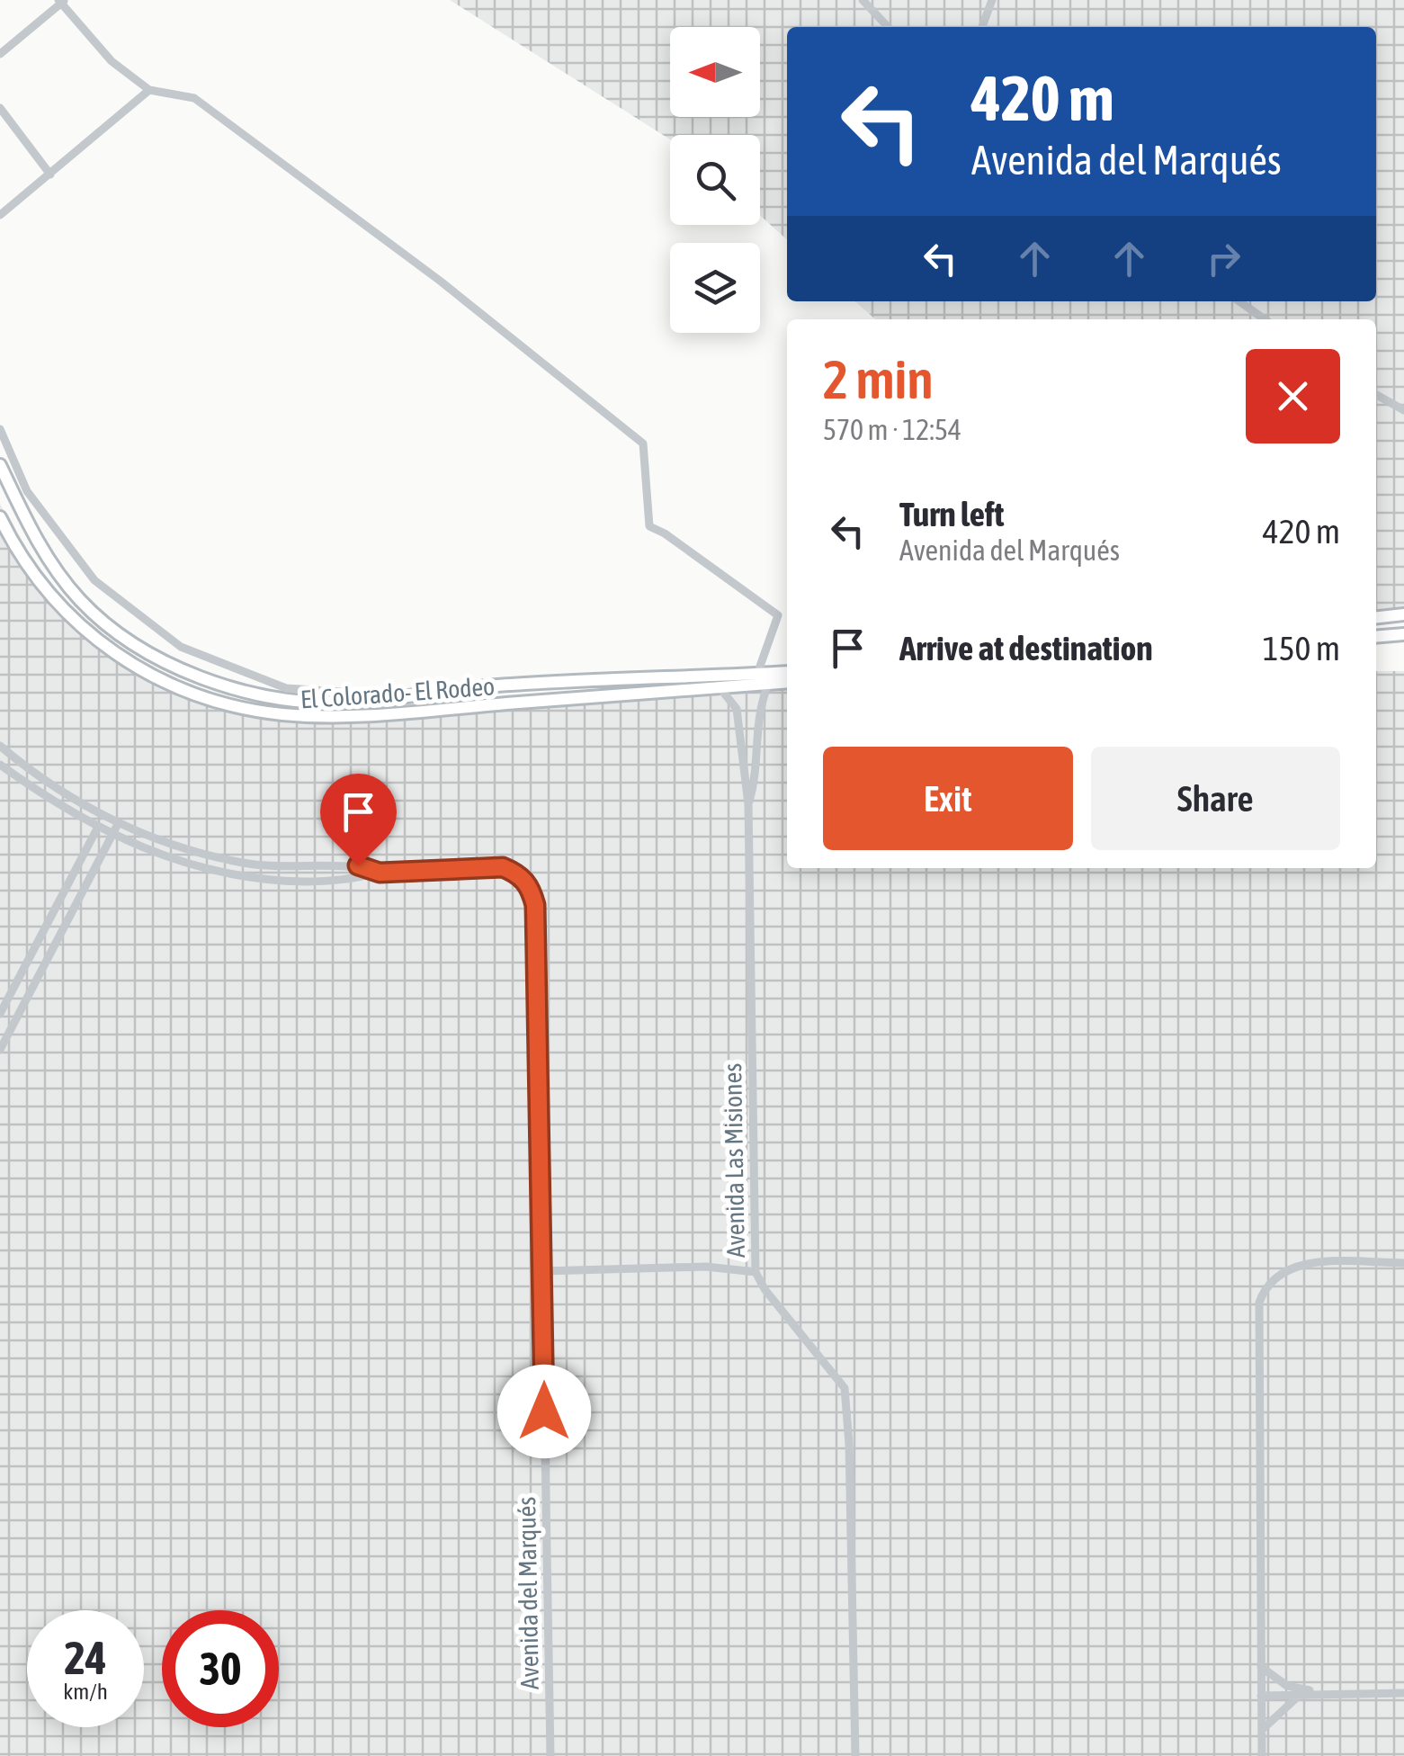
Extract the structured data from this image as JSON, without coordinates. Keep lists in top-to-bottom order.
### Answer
{
  "streets": {
    "main road": ["El Colorado- El Rodeo"],
    "street": ["Avenida Las Misiones", "Avenida del Marqués"]
  },
  "crossings": [
    ["El Colorado- El Rodeo", "Avenida Las Misiones"]
  ],
  "north": "left",
  "page": {
    "turn": ["420 m", "Avenida del Marqués"],
    "heading": ["2 min", "570 m · 12:54"],
    "list": [
      {
        "name": "Turn left",
        "note": "Avenida del Marqués",
        "value": "420 m"
      },
      {
        "name": "Arrive at destination",
        "value": "150 m"
      }
    ],
    "buttons": ["Exit", "Share"],
    "speed": "24 km/h",
    "limit": "30"
  }
}
